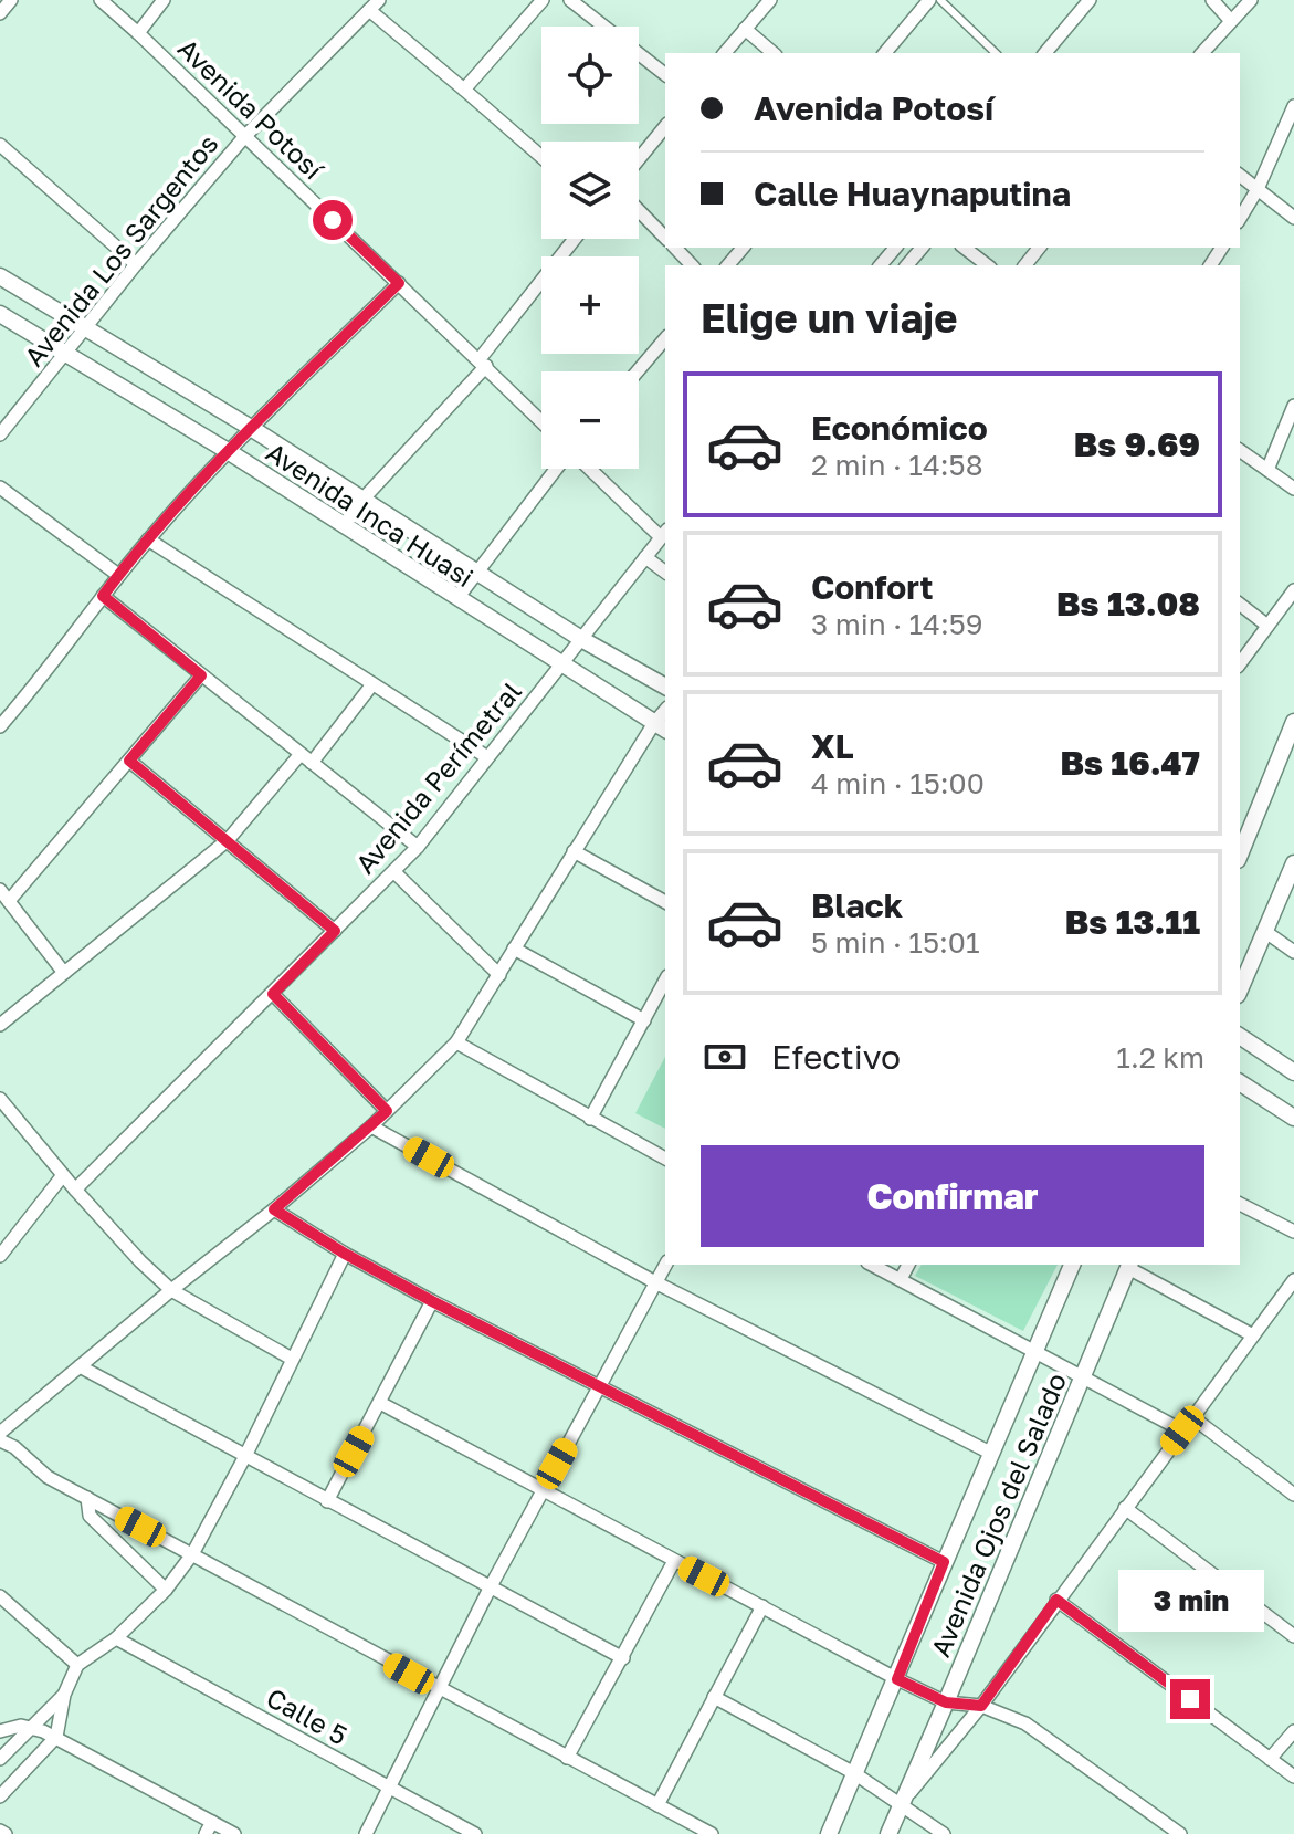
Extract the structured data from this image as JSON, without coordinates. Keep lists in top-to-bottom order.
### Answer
{
  "streets": {
    "street": [
      "Avenida Potosí",
      "Avenida Los Sargentos",
      "Avenida Inca Huasi",
      "Avenida Perímetral",
      "Avenida Ojos del Salado",
      "Calle 5"
    ]
  },
  "crossings": [
    ["Avenida Potosí", "Avenida Los Sargentos"],
    ["Avenida Los Sargentos", "Avenida Inca Huasi"],
    ["Avenida Inca Huasi", "Avenida Perímetral"]
  ],
  "page": {
    "map_buttons": ["+", "−"],
    "banner": ["Avenida Potosí", "Calle Huaynaputina"],
    "heading": "Elige un viaje",
    "list": [
      {
        "name": "Económico",
        "note": "2 min · 14:58",
        "value": "Bs 9.69"
      },
      {
        "name": "Confort",
        "note": "3 min · 14:59",
        "value": "Bs 13.08"
      },
      {
        "name": "XL",
        "note": "4 min · 15:00",
        "value": "Bs 16.47"
      },
      {
        "name": "Black",
        "note": "5 min · 15:01",
        "value": "Bs 13.11"
      }
    ],
    "pay": ["Efectivo", "1.2 km"],
    "buttons": "Confirmar",
    "bubble": "3 min"
  }
}
